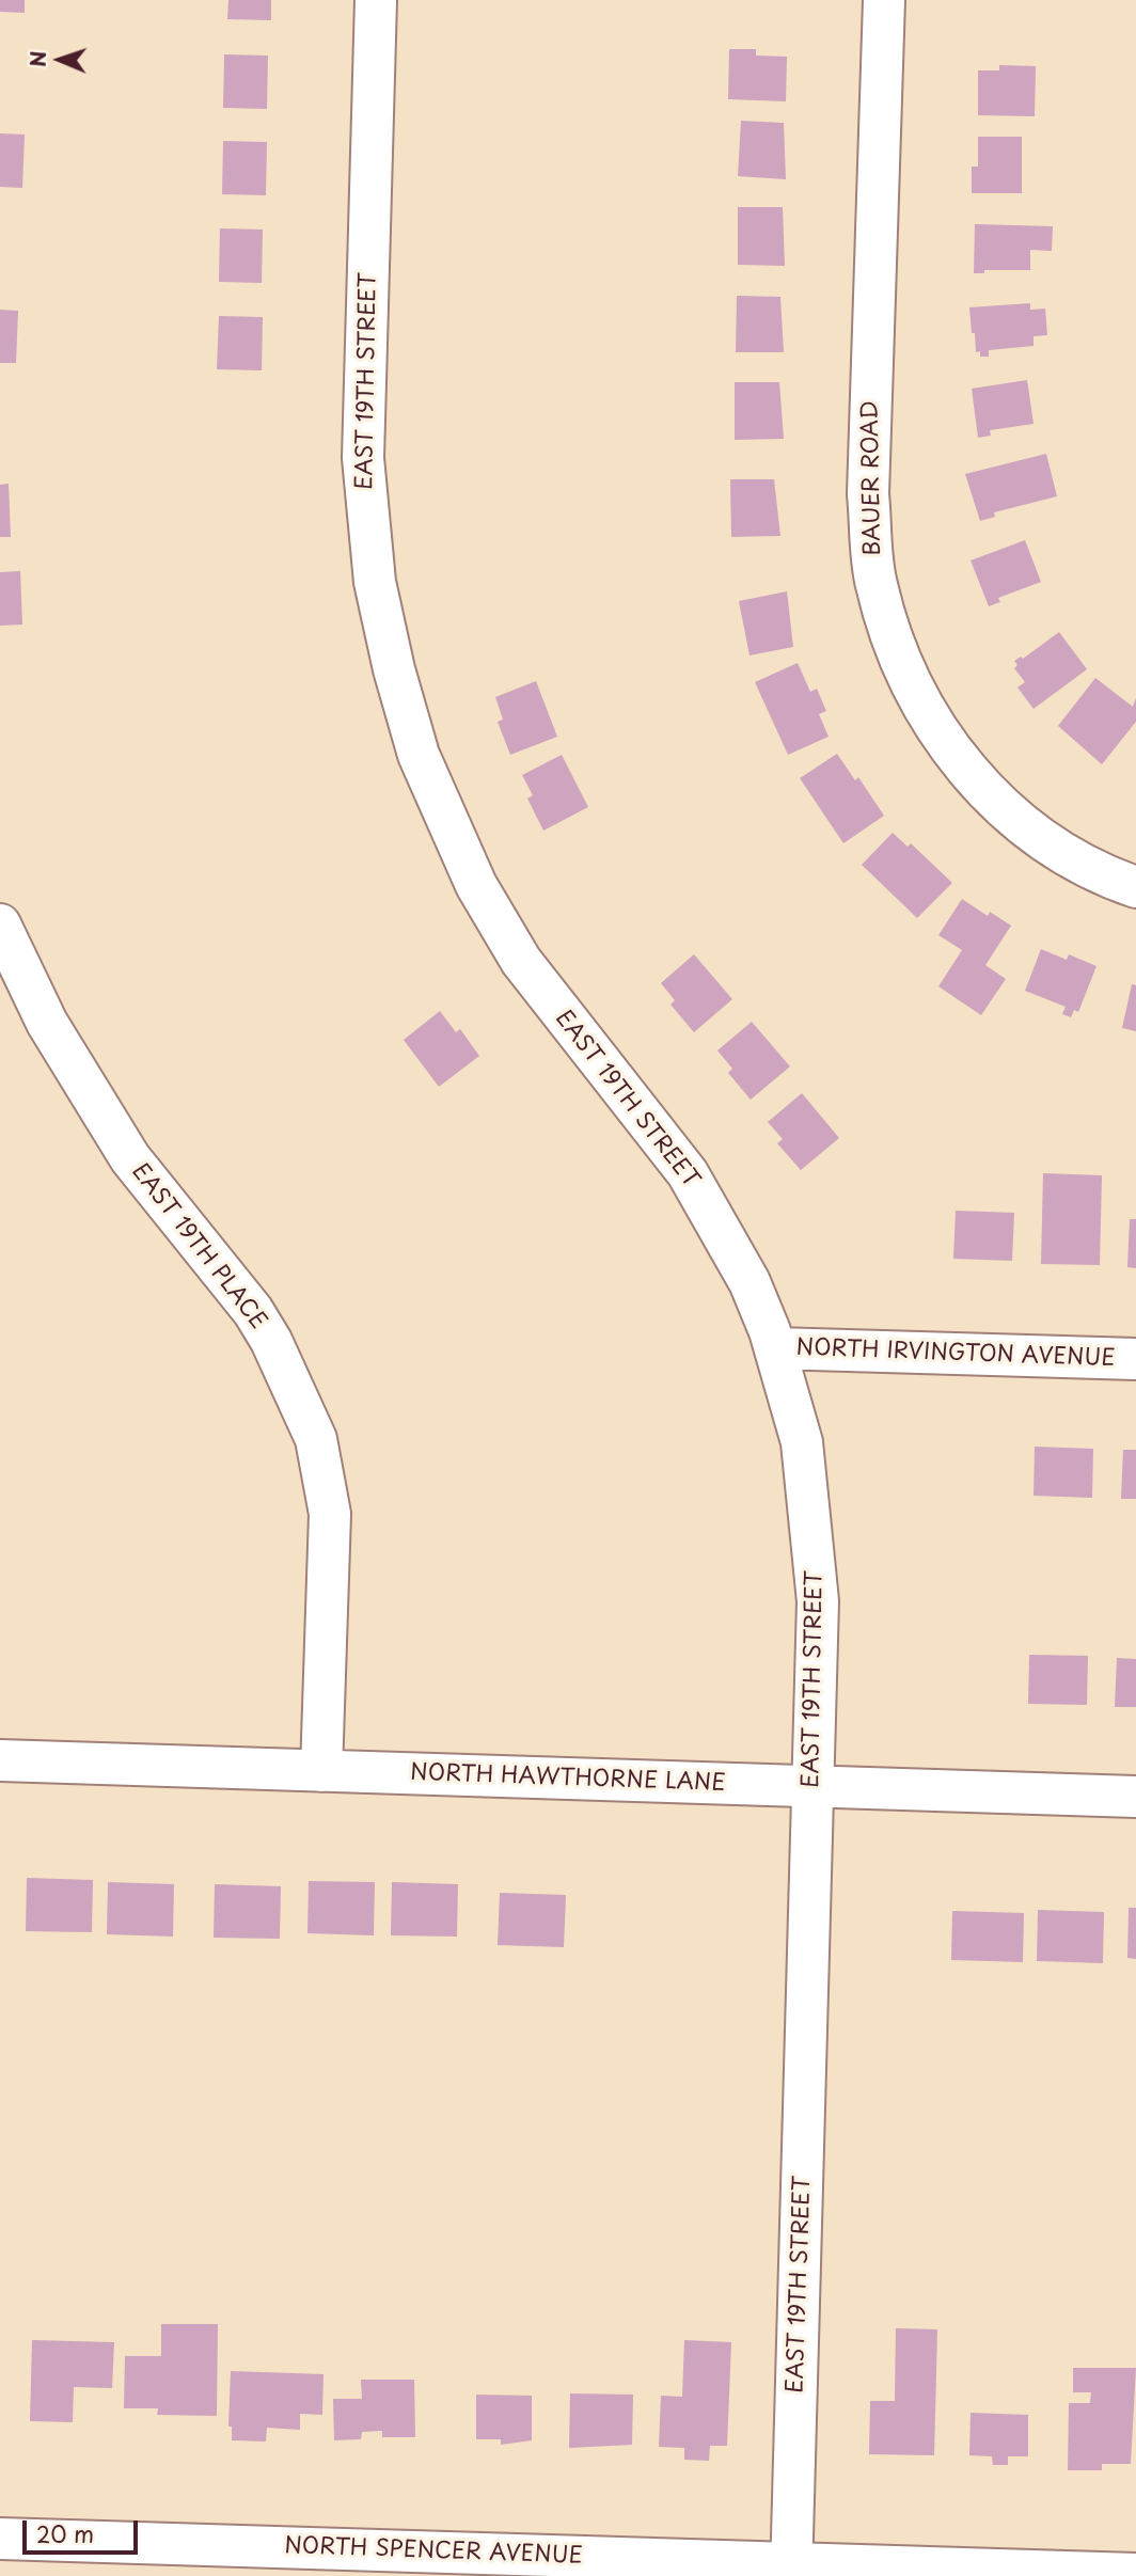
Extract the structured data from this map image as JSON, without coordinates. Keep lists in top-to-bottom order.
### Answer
{
  "streets": {
    "street": [
      "EAST 19TH STREET",
      "BAUER ROAD",
      "EAST 19TH PLACE",
      "NORTH IRVINGTON AVENUE",
      "NORTH HAWTHORNE LANE",
      "NORTH SPENCER AVENUE"
    ]
  },
  "crossings": [
    ["EAST 19TH STREET", "NORTH IRVINGTON AVENUE"],
    ["EAST 19TH STREET", "NORTH HAWTHORNE LANE"],
    ["EAST 19TH STREET", "NORTH SPENCER AVENUE"],
    ["EAST 19TH PLACE", "NORTH HAWTHORNE LANE"]
  ],
  "scale_bar": "20 m",
  "north": "left"
}
